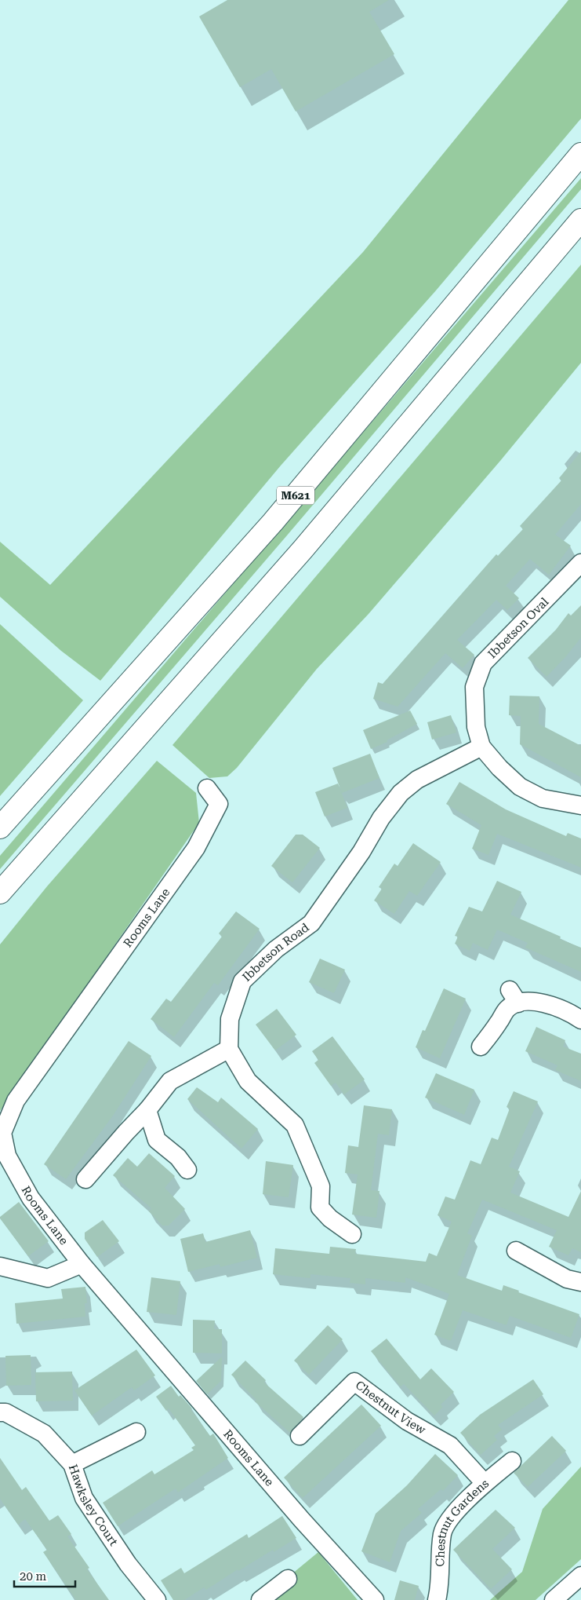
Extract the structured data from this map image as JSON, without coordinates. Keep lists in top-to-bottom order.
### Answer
{
  "streets": {
    "highway": ["M621"],
    "street": [
      "Ibbetson Oval",
      "Rooms Lane",
      "Ibbetson Road",
      "Chestnut View",
      "Hawksley Court",
      "Chestnut Gardens"
    ]
  },
  "crossings": [
    ["Ibbetson Oval", "Ibbetson Road"],
    ["Chestnut View", "Chestnut Gardens"]
  ],
  "scale_bar": "20 m"
}
